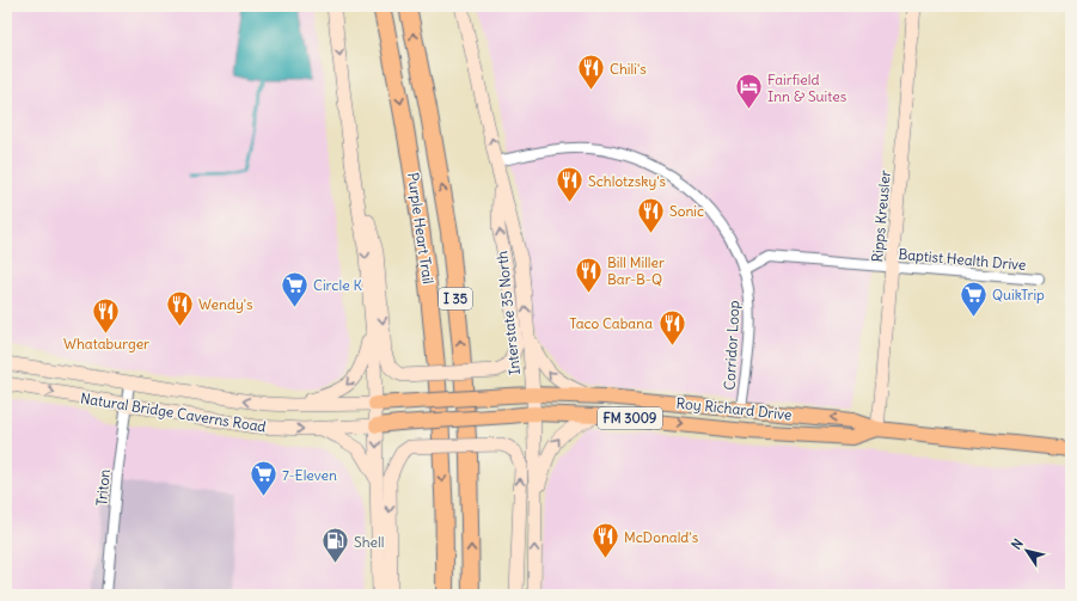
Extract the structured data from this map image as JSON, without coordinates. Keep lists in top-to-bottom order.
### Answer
{
  "streets": {
    "highway": ["Purple Heart Trail", "I 35"],
    "main road": [
      "Ripps Kreusler",
      "Interstate 35 North",
      "Roy Richard Drive",
      "Natural Bridge Caverns Road",
      "FM 3009"
    ],
    "street": ["Baptist Health Drive", "Corridor Loop", "Triton"]
  },
  "crossings": [
    ["Ripps Kreusler", "Baptist Health Drive"],
    ["Ripps Kreusler", "Roy Richard Drive"],
    ["Baptist Health Drive", "Corridor Loop"],
    ["Interstate 35 North", "Corridor Loop"],
    ["Interstate 35 North", "Roy Richard Drive"],
    ["Interstate 35 North", "Natural Bridge Caverns Road"],
    ["Interstate 35 North", "FM 3009"],
    ["Corridor Loop", "Roy Richard Drive"],
    ["Roy Richard Drive", "Natural Bridge Caverns Road"],
    ["Roy Richard Drive", "FM 3009"],
    ["Natural Bridge Caverns Road", "FM 3009"],
    ["Natural Bridge Caverns Road", "Triton"]
  ],
  "one_way": ["Interstate 35 North"],
  "places": {
    "restaurant": [
      "Chili's",
      "Schlotzsky's",
      "Sonic",
      "Bill Miller Bar-B-Q",
      "Wendy's",
      "Whataburger",
      "Taco Cabana",
      "McDonald's"
    ],
    "hotel": ["Fairfield Inn & Suites"],
    "supermarket": ["Circle K", "QuikTrip", "7-Eleven"],
    "fuel station": ["Shell"]
  },
  "north": "top left"
}
